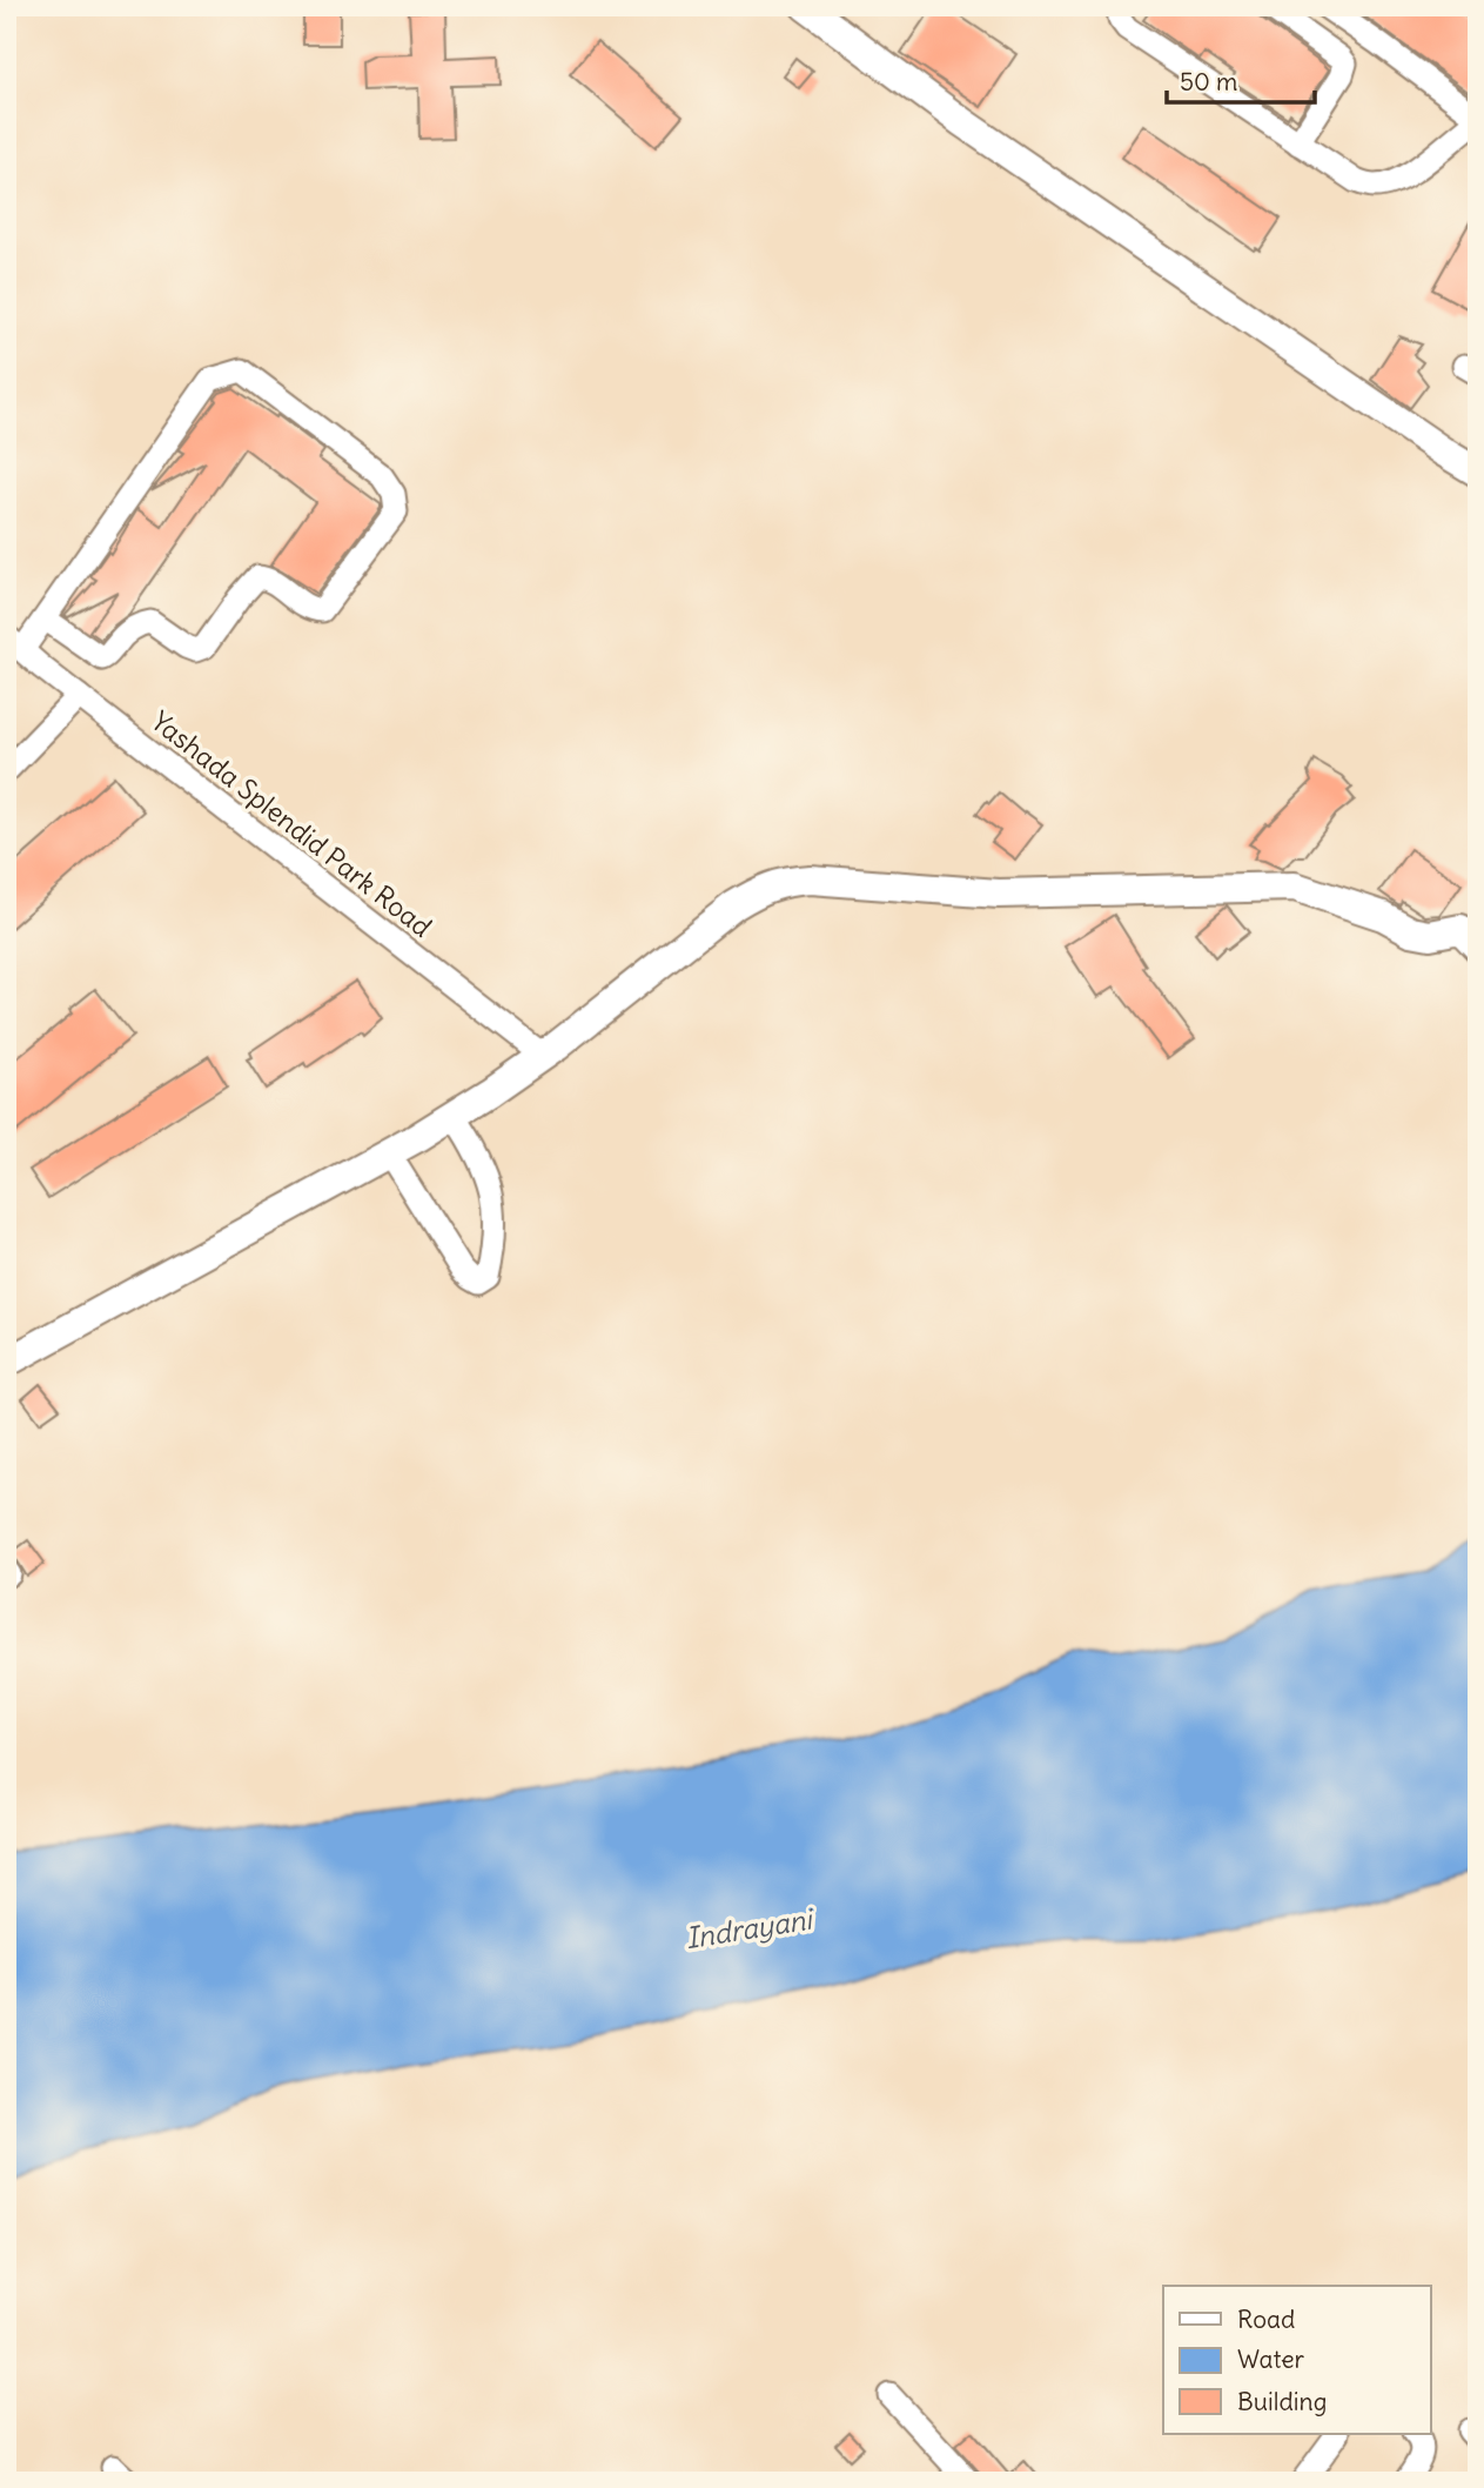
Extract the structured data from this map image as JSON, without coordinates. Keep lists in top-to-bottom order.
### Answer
{
  "streets": {
    "street": ["Yashada Splendid Park Road"]
  },
  "water": ["Indrayani"],
  "legend": ["Road", "Water", "Building"],
  "scale_bar": "50 m"
}
